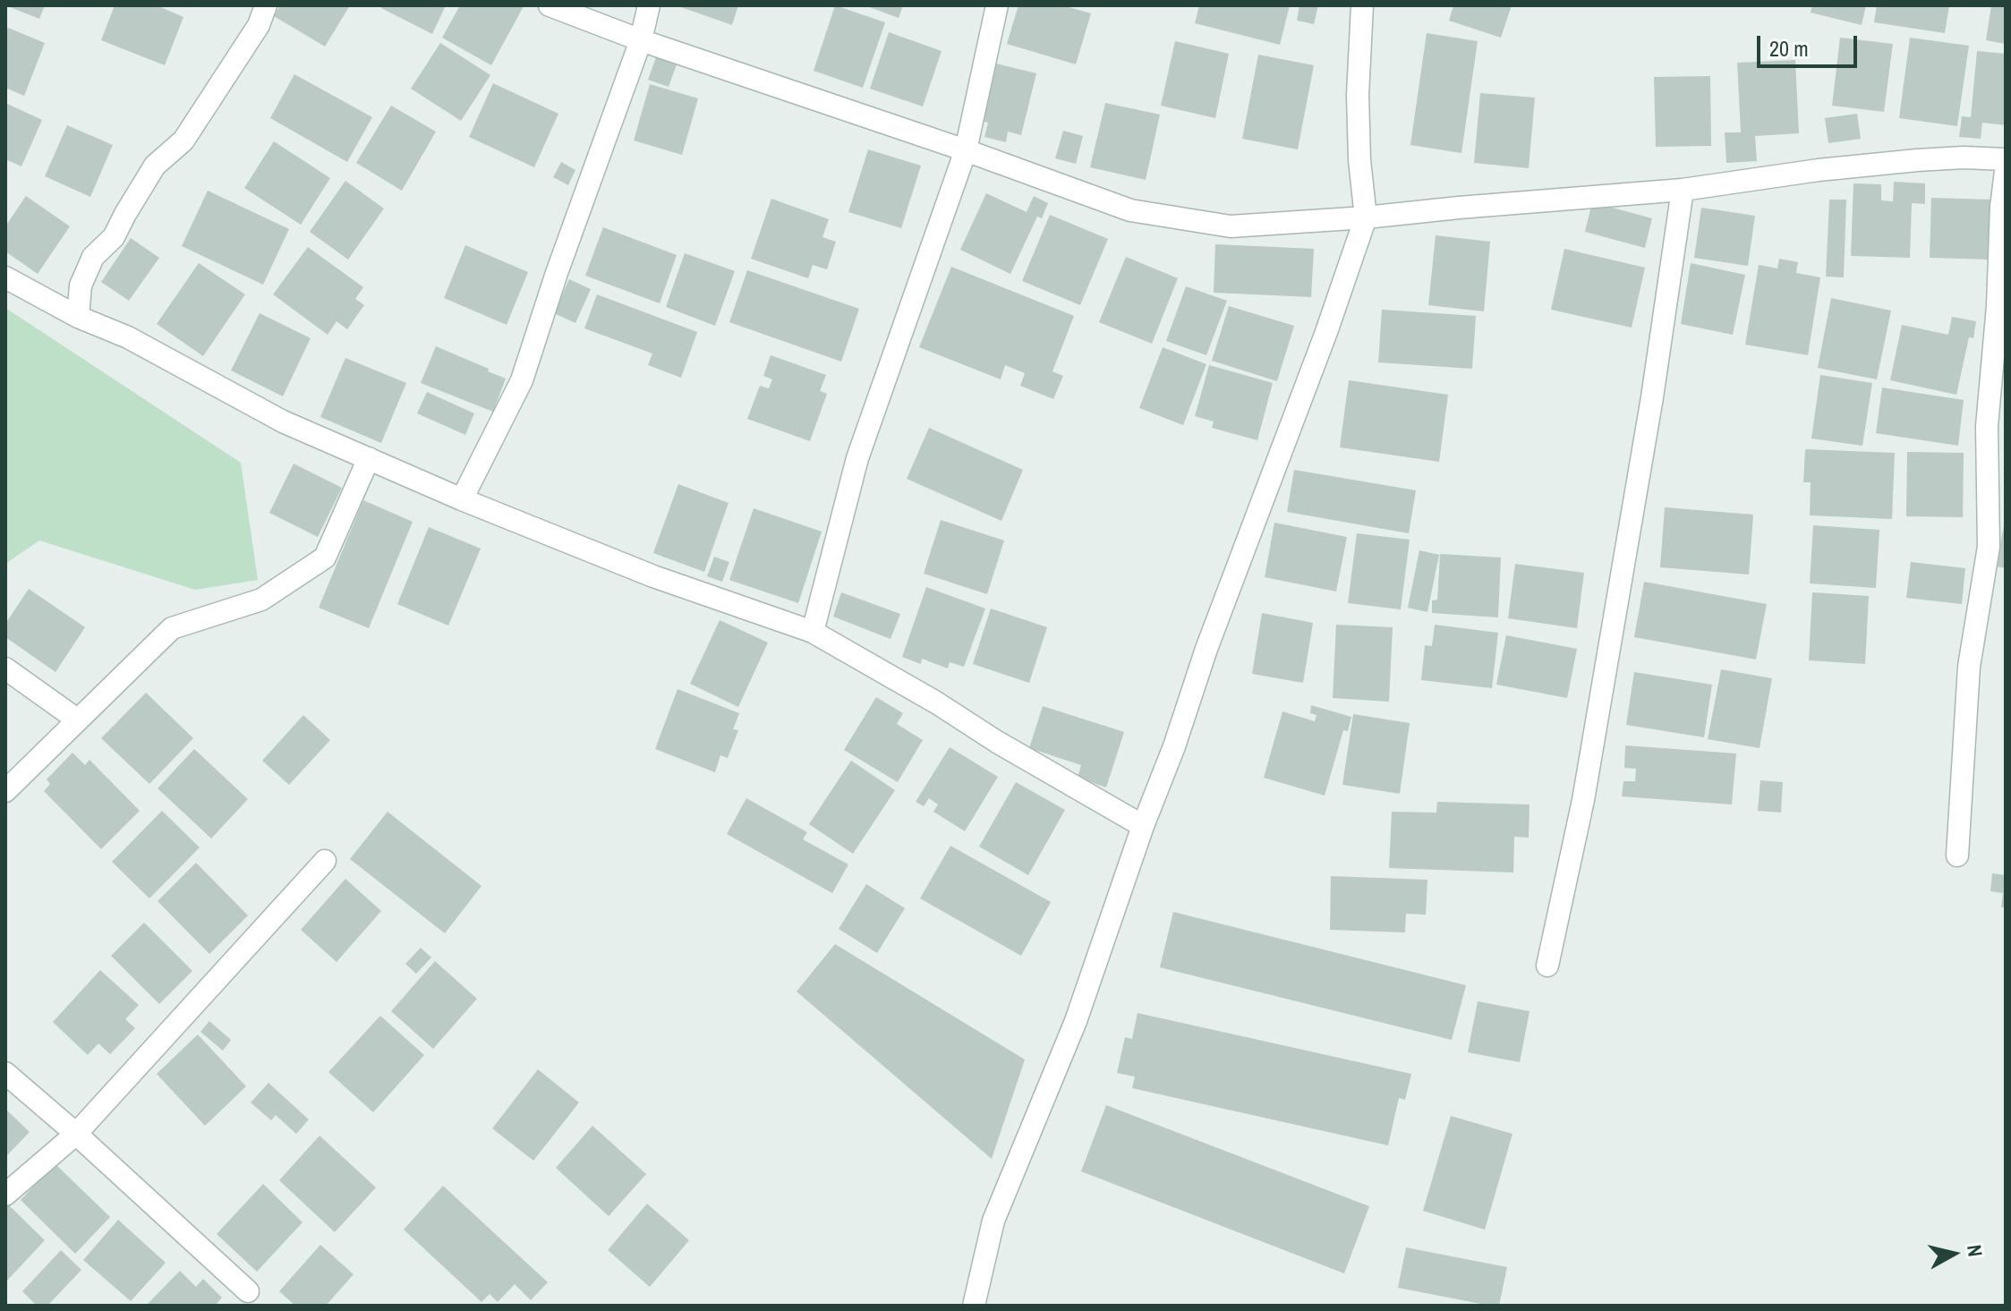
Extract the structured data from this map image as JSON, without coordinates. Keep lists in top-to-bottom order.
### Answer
{
  "scale_bar": "20 m",
  "north": "right"
}
